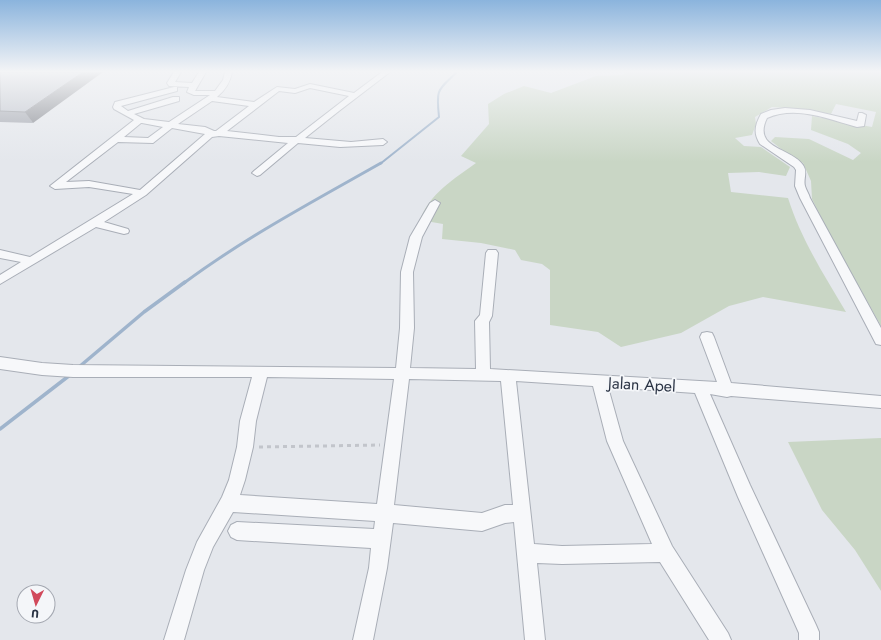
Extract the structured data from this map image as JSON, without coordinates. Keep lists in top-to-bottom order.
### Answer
{
  "streets": {
    "street": ["Jalan Apel"]
  },
  "north": "bottom"
}
